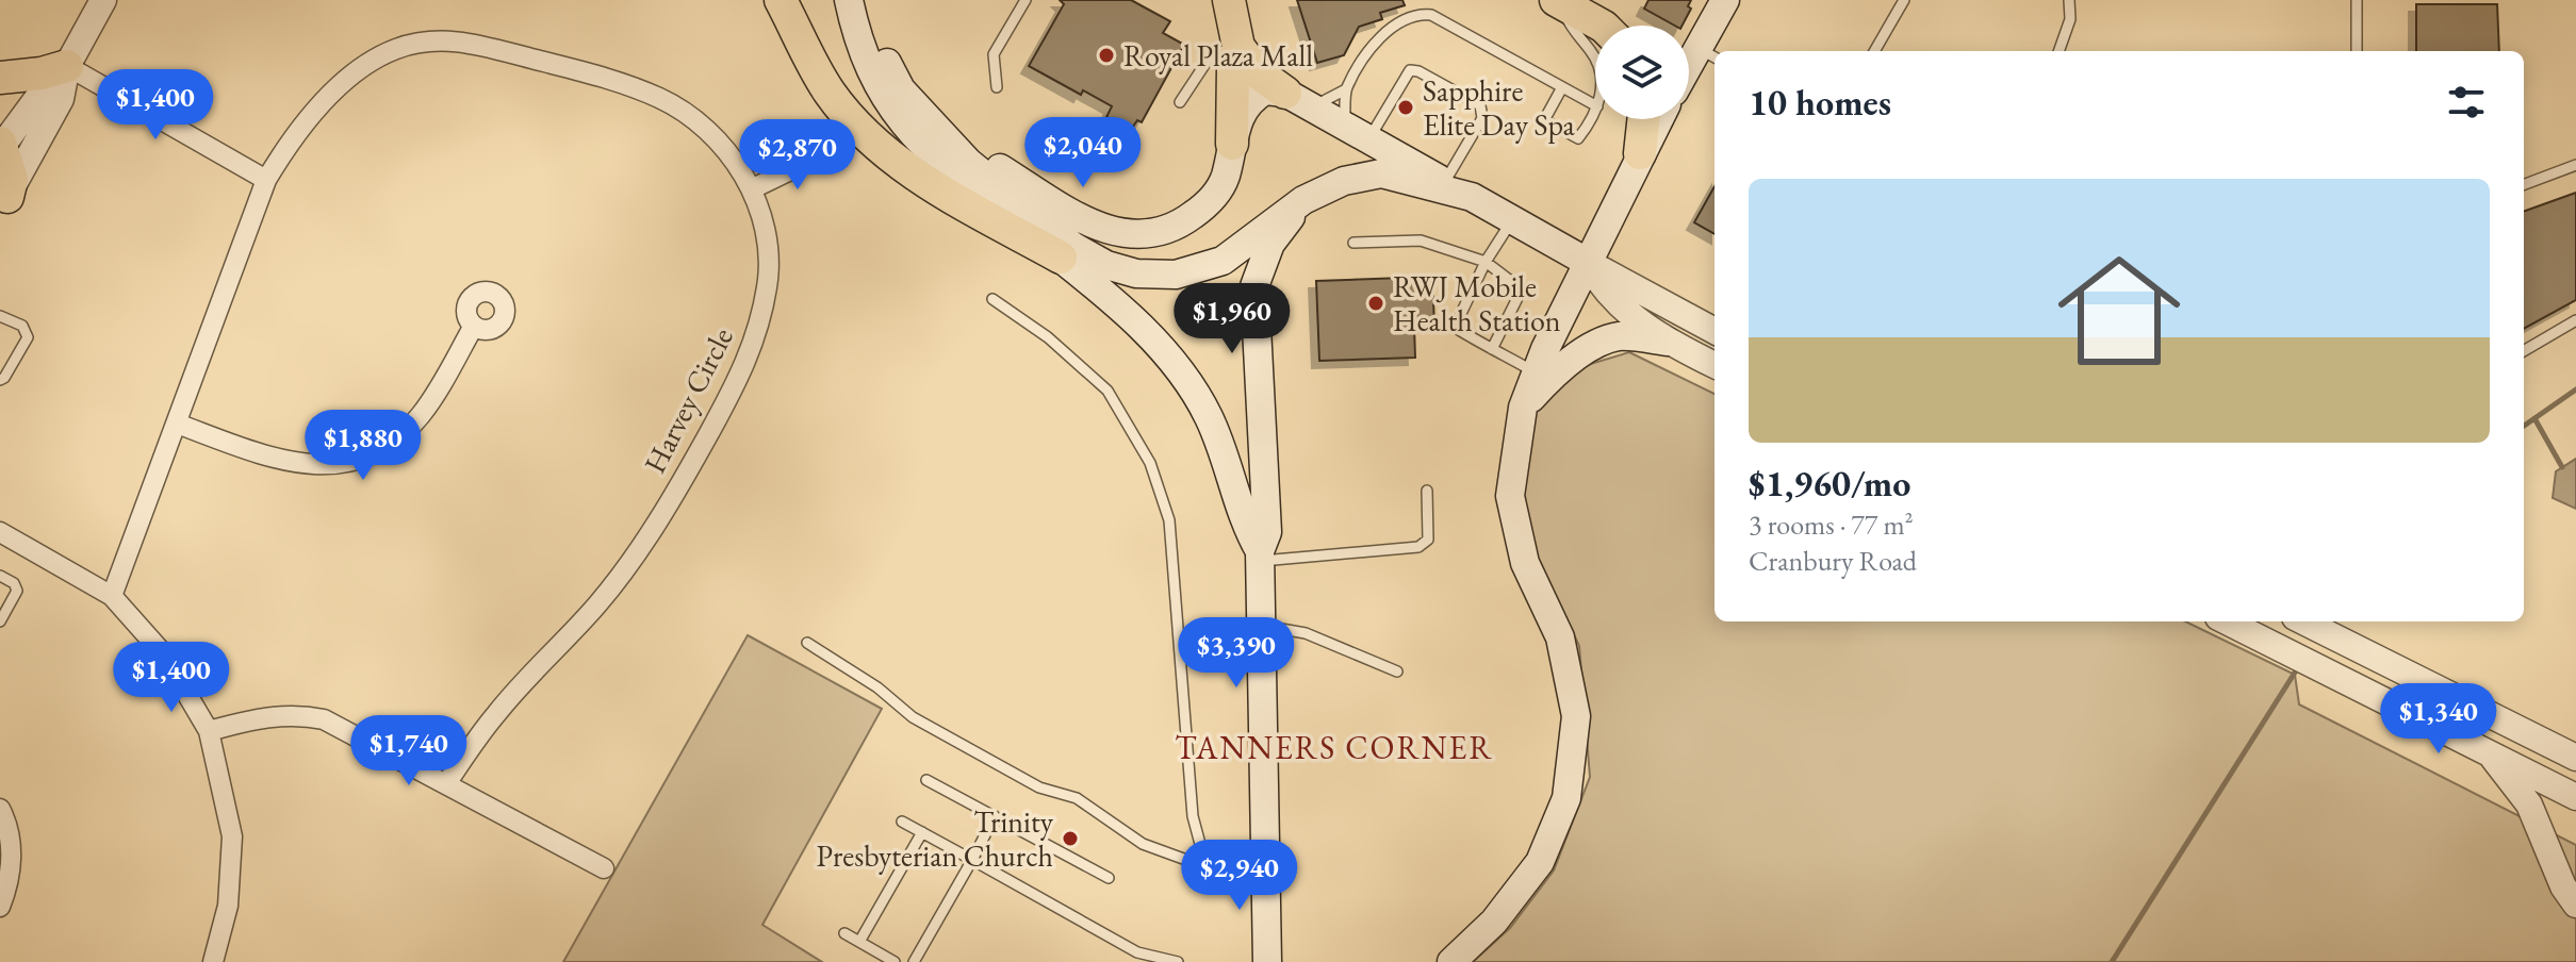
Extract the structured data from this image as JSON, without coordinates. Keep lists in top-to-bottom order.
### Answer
{
  "streets": {
    "street": ["Harvey Circle"]
  },
  "districts": ["TANNERS CORNER"],
  "places": [
    "Royal Plaza Mall",
    "Sapphire Elite Day Spa",
    "RWJ Mobile Health Station",
    "Trinity Presbyterian Church"
  ],
  "page": {
    "heading": "10 homes",
    "price": [
      "$1,400",
      "$2,040",
      "$2,870",
      "$1,960",
      "$1,880",
      "$3,390",
      "$1,400",
      "$1,340",
      "$1,740",
      "$2,940"
    ],
    "list": [
      {
        "name": "$1,960/mo",
        "note": "3 rooms · 77 m² · Cranbury Road"
      }
    ]
  }
}
